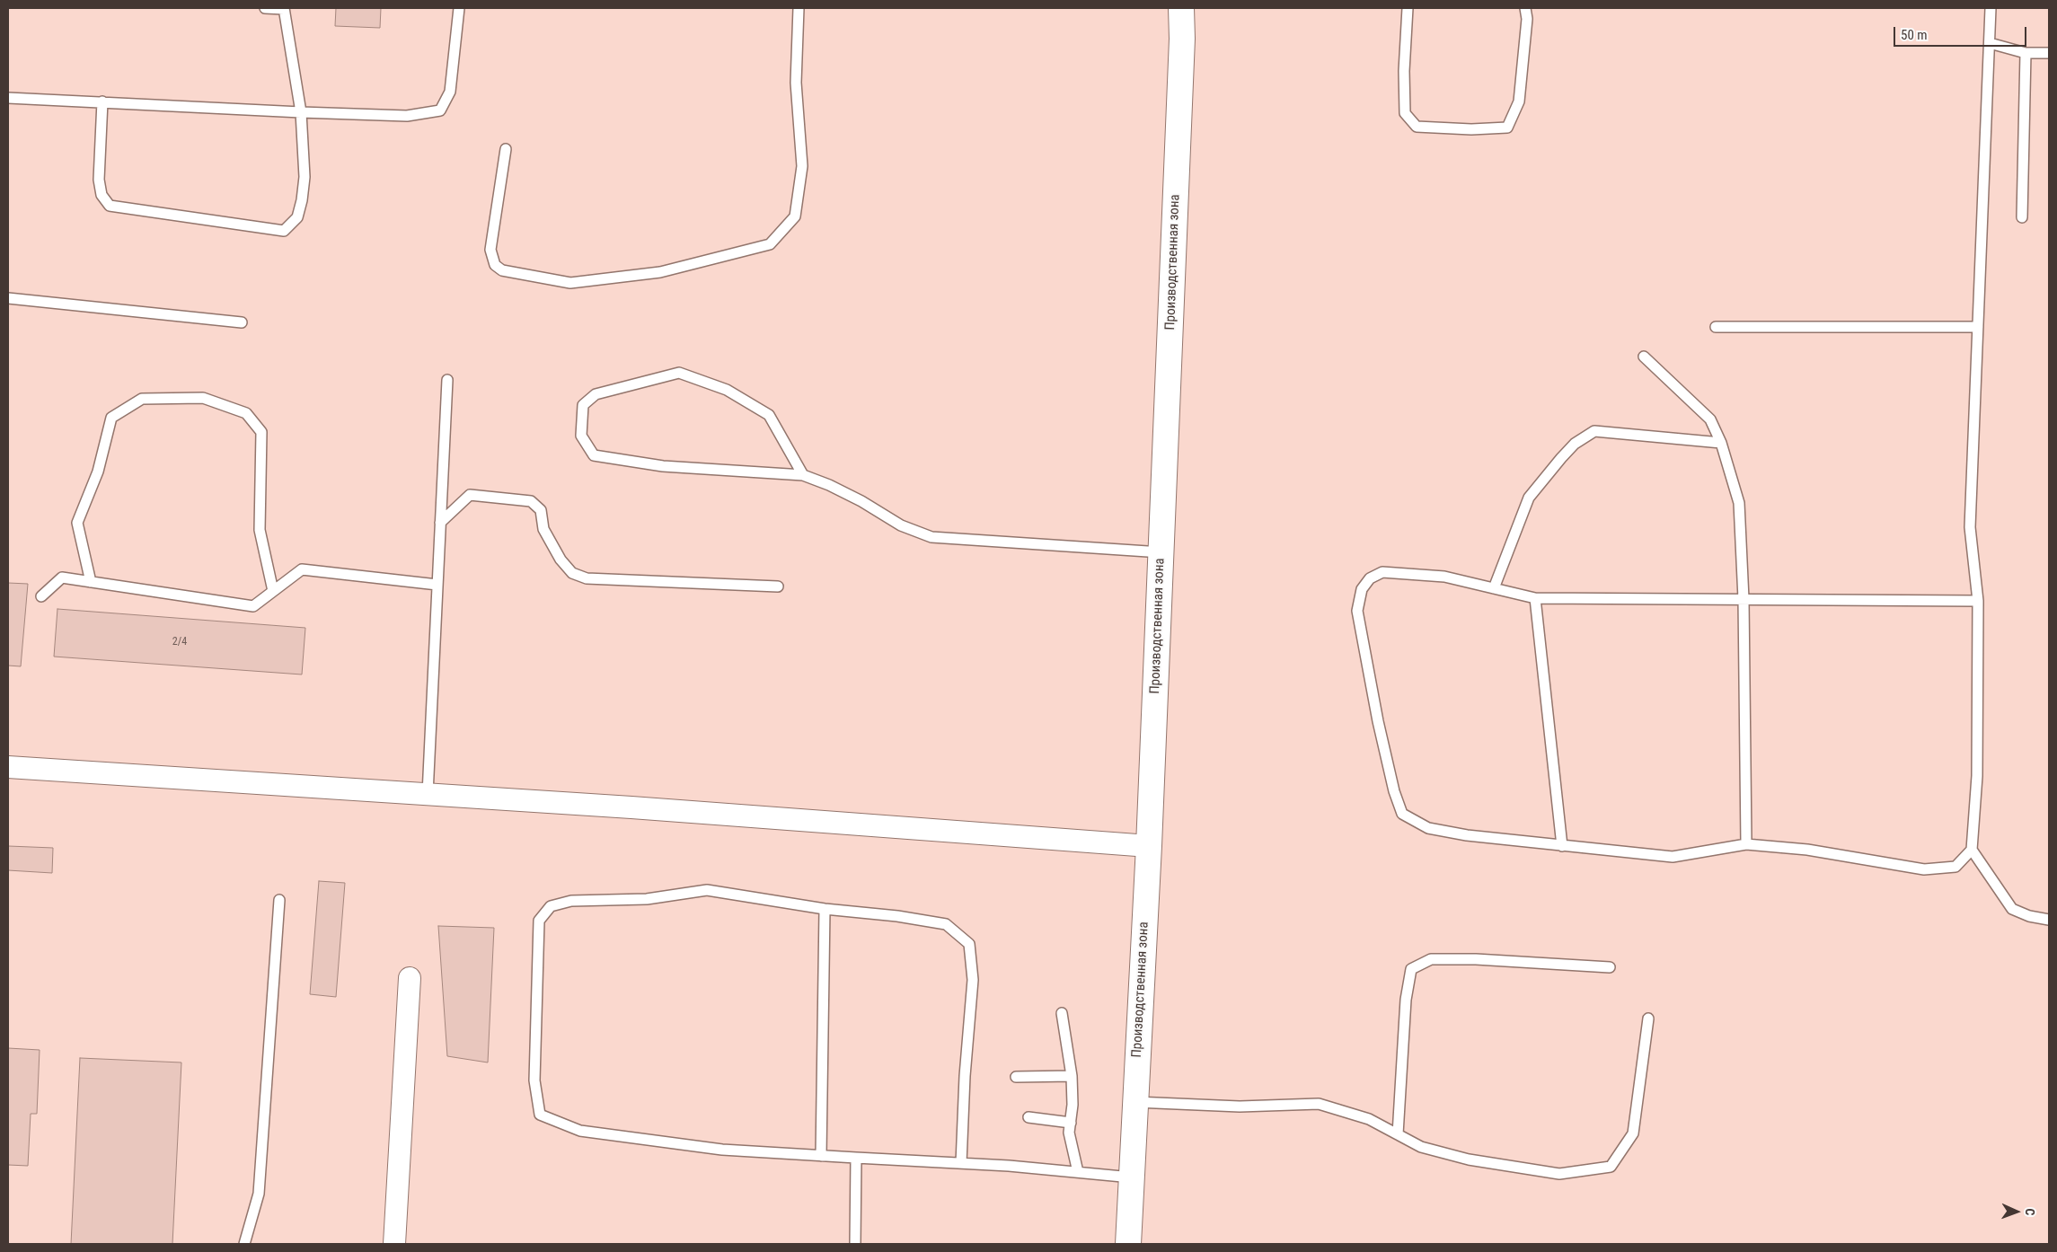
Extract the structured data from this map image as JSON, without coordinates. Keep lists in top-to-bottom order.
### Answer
{
  "streets": {
    "main road": ["Производственная зона"]
  },
  "house_numbers": ["2/4"],
  "scale_bar": "50 m",
  "north": "right"
}
